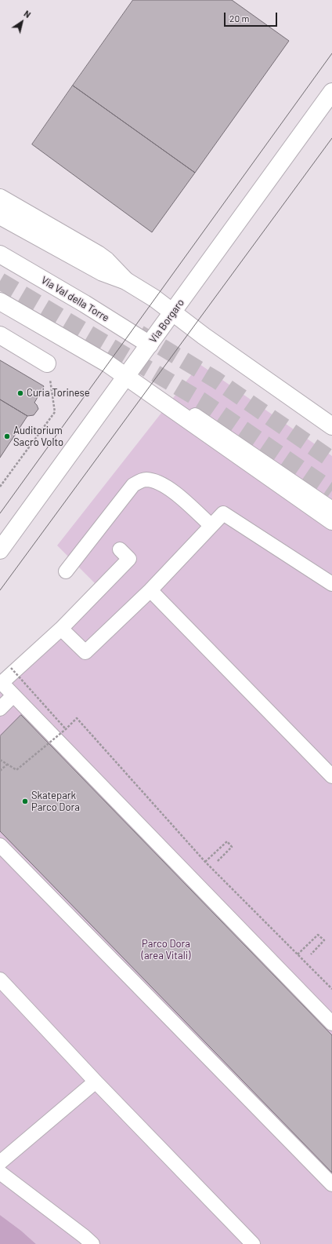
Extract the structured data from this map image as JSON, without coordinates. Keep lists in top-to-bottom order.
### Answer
{
  "streets": {
    "street": ["Via Val della Torre", "Via Borgaro"]
  },
  "crossings": [
    ["Via Val della Torre", "Via Borgaro"]
  ],
  "parks": ["Parco Dora (area Vitali)"],
  "places": ["Curia Torinese", "Auditorium Sacro Volto", "Skatepark Parco Dora"],
  "scale_bar": "20 m",
  "north": "top right"
}
